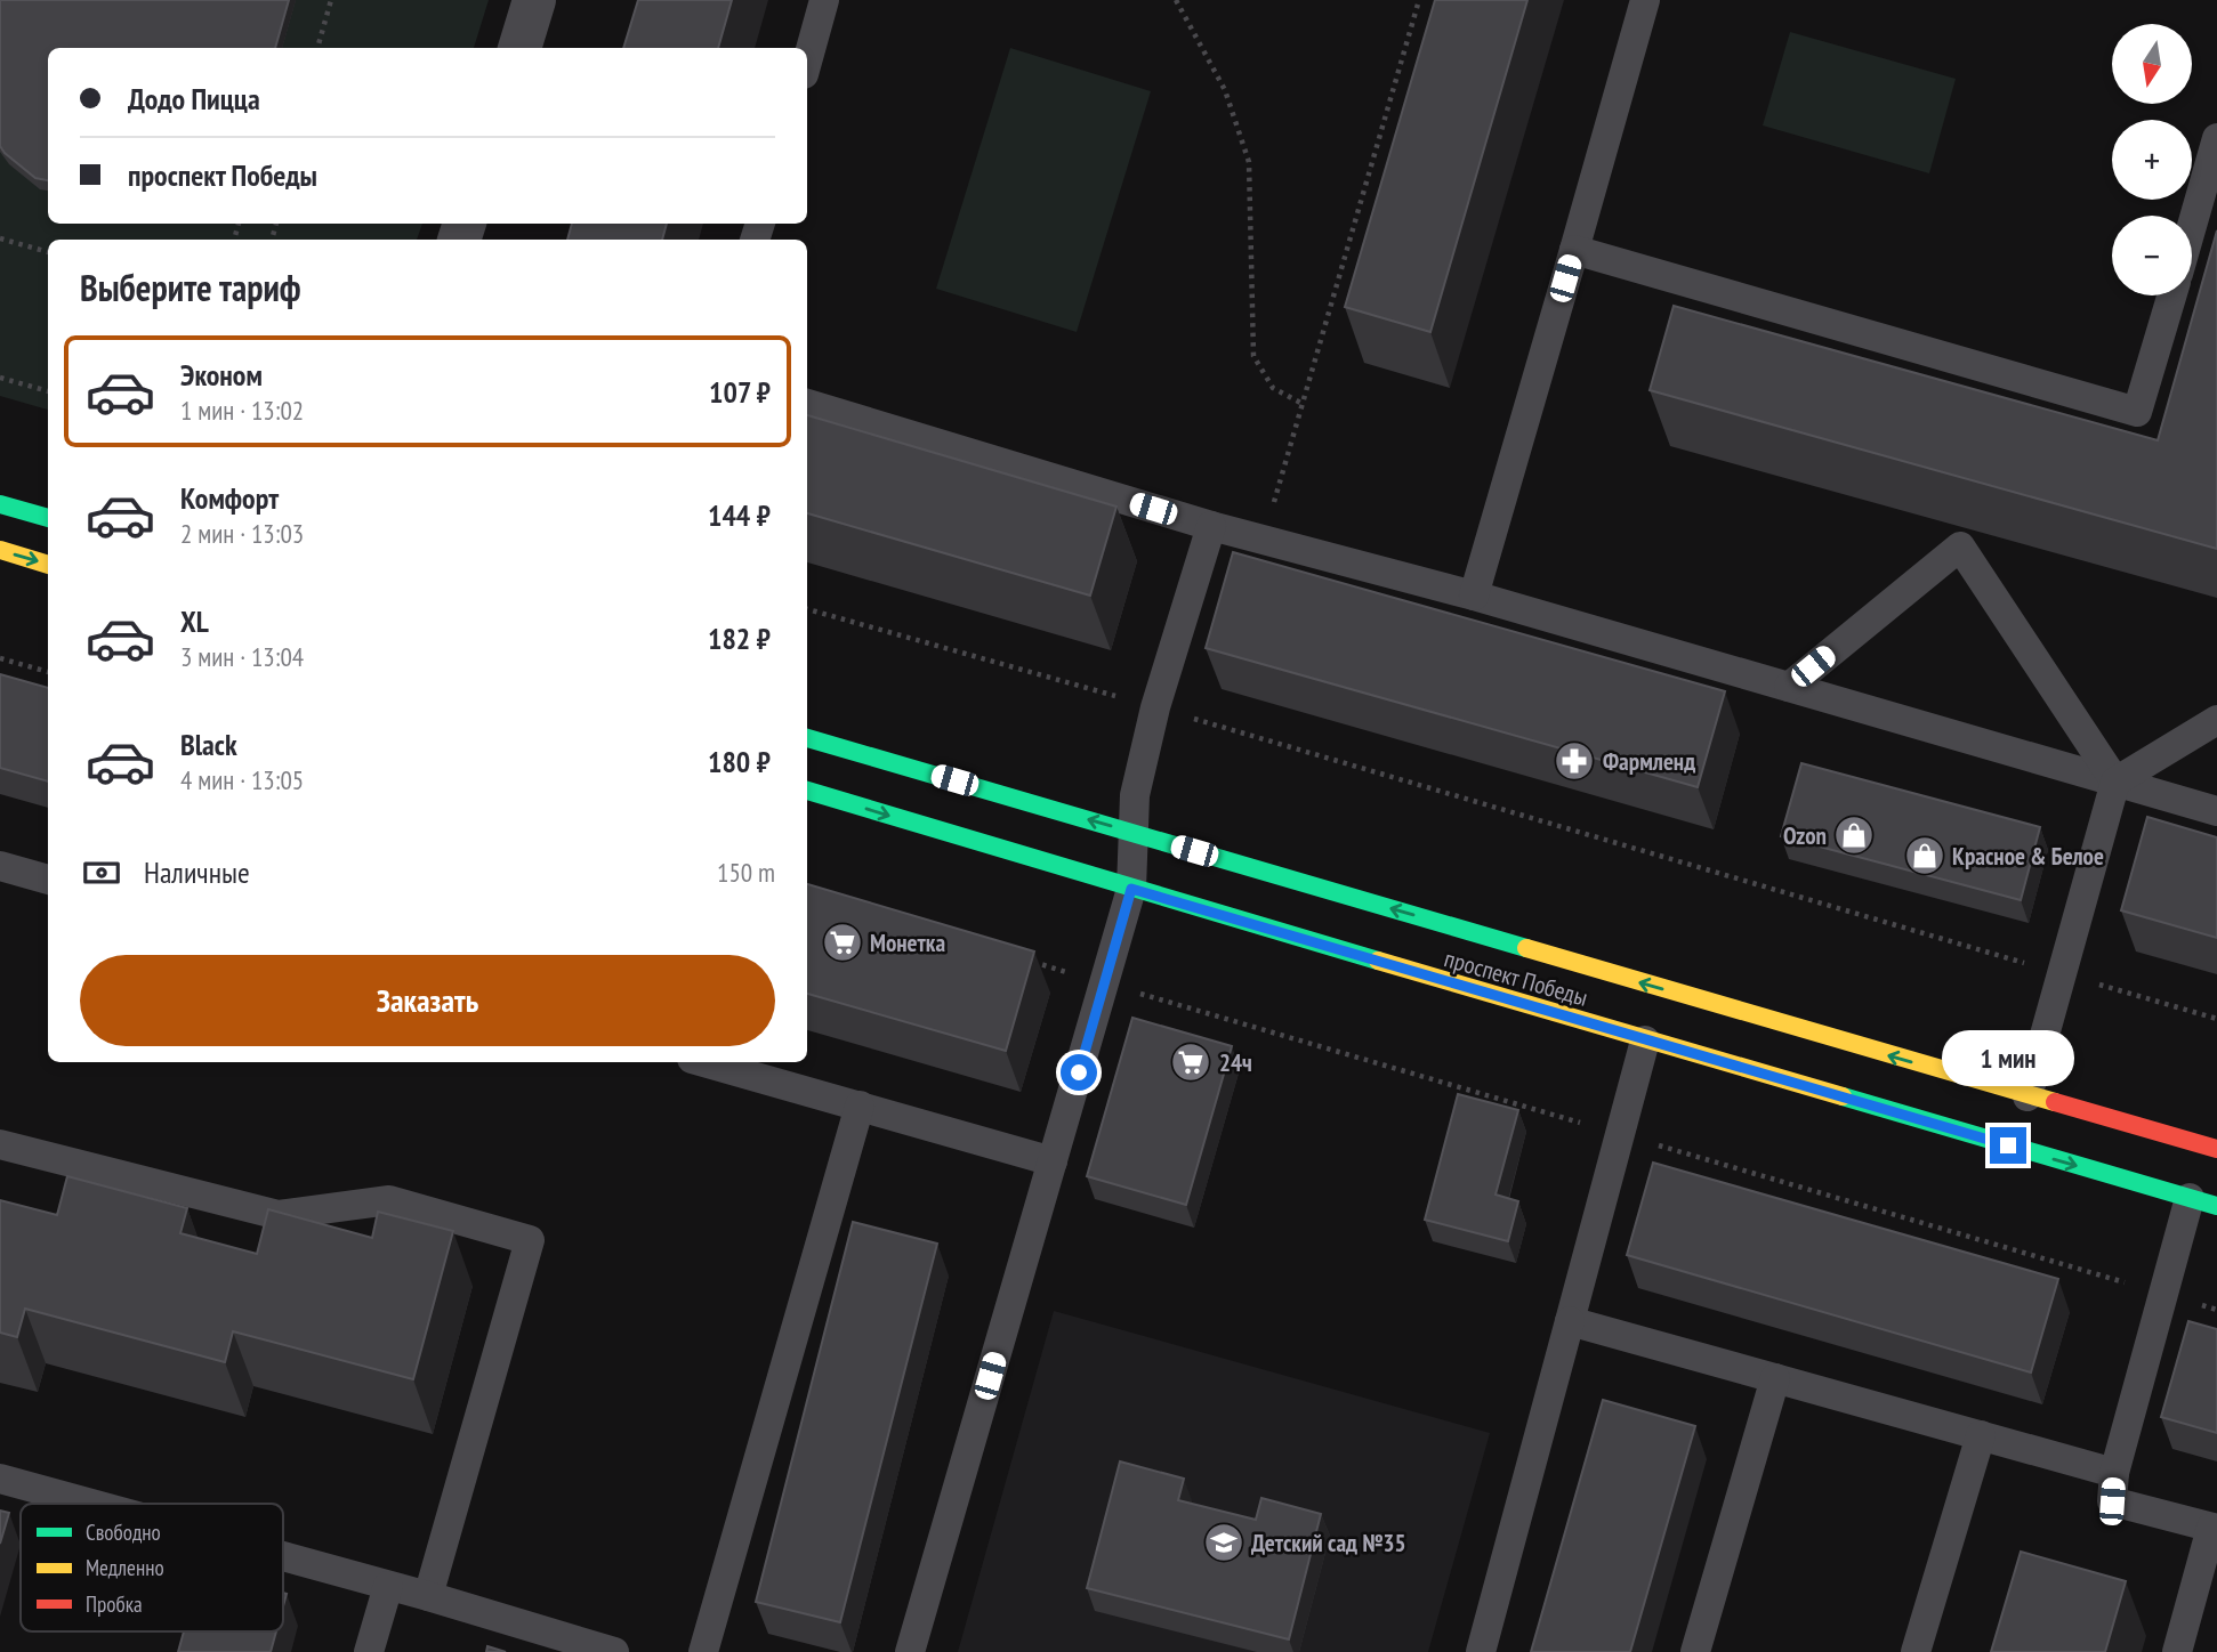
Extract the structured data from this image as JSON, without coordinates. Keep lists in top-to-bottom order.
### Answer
{
  "streets": {
    "main road": ["проспект Победы"]
  },
  "places": {
    "pharmacy": ["Фармленд"],
    "shop": ["Ozon", "Красное & Белое"],
    "supermarket": ["Монетка", "24ч"],
    "school or university": ["Детский сад №35"]
  },
  "legend": ["Свободно", "Медленно", "Пробка"],
  "north": "bottom",
  "page": {
    "map_buttons": ["+", "−"],
    "banner": ["Додо Пицца", "проспект Победы"],
    "heading": "Выберите тариф",
    "list": [
      {
        "name": "Эконом",
        "note": "1 мин · 13:02",
        "value": "107 ₽"
      },
      {
        "name": "Комфорт",
        "note": "2 мин · 13:03",
        "value": "144 ₽"
      },
      {
        "name": "XL",
        "note": "3 мин · 13:04",
        "value": "182 ₽"
      },
      {
        "name": "Black",
        "note": "4 мин · 13:05",
        "value": "180 ₽"
      }
    ],
    "pay": ["Наличные", "150 m"],
    "buttons": "Заказать",
    "bubble": "1 мин"
  }
}
